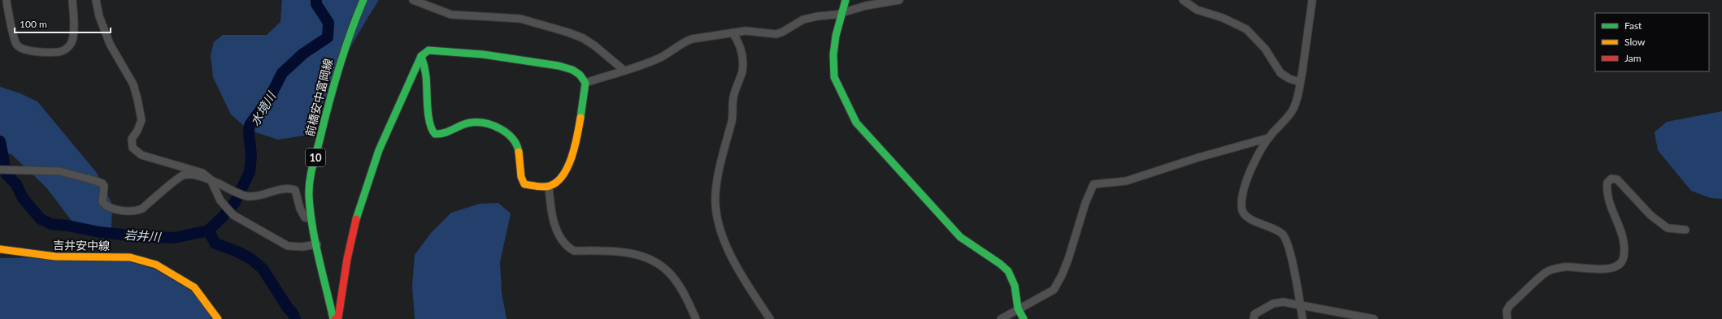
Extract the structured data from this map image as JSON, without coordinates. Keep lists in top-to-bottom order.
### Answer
{
  "streets": {
    "street": ["前橋安中富岡線", "10", "吉井安中線"]
  },
  "water": ["水境川", "岩井川"],
  "legend": ["Fast", "Slow", "Jam"],
  "scale_bar": "100 m"
}
